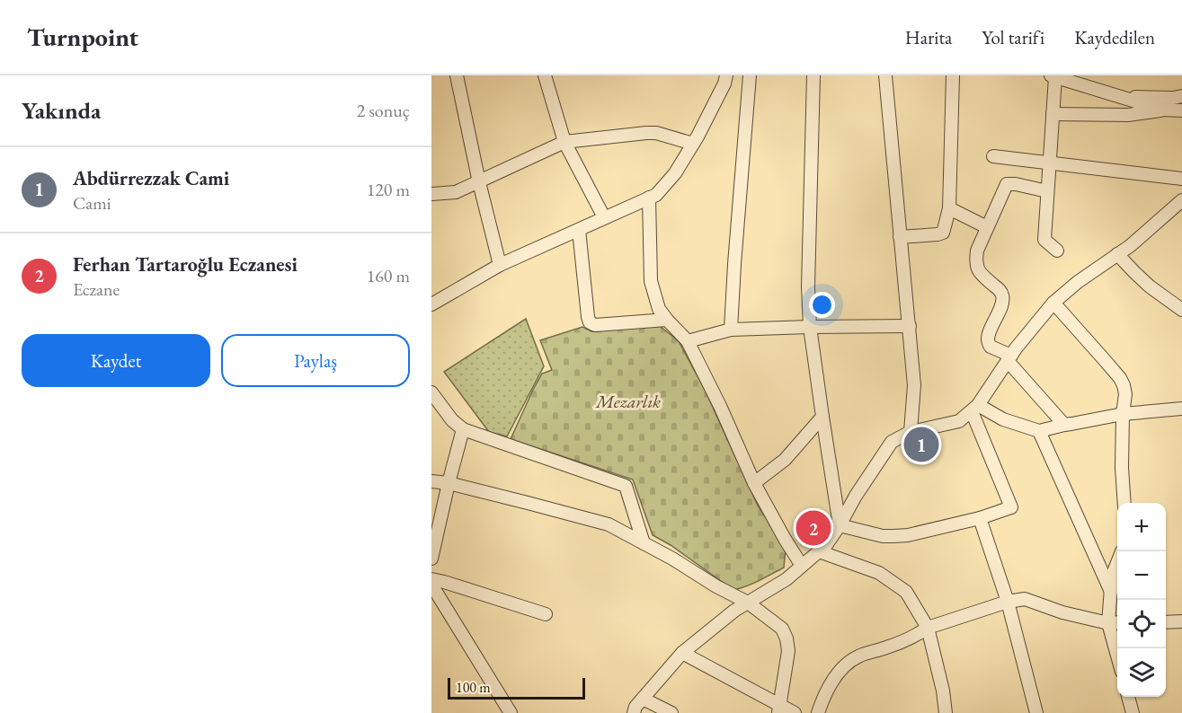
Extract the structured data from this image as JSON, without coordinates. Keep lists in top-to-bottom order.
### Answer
{
  "parks": ["Mezarlık"],
  "scale_bar": "100 m",
  "page": {
    "header": "Turnpoint",
    "nav": ["Harita", "Yol tarifi", "Kaydedilen"],
    "heading": ["Yakında", "2 sonuç"],
    "list": [
      {
        "mark": "1",
        "name": "Abdürrezzak Cami",
        "note": "Cami",
        "value": "120 m"
      },
      {
        "mark": "2",
        "name": "Ferhan Tartaroğlu Eczanesi",
        "note": "Eczane",
        "value": "160 m"
      }
    ],
    "buttons": ["Kaydet", "Paylaş"],
    "pins": ["1", "2"],
    "map_buttons": ["+", "−"],
    "scale": "100 m"
  }
}
